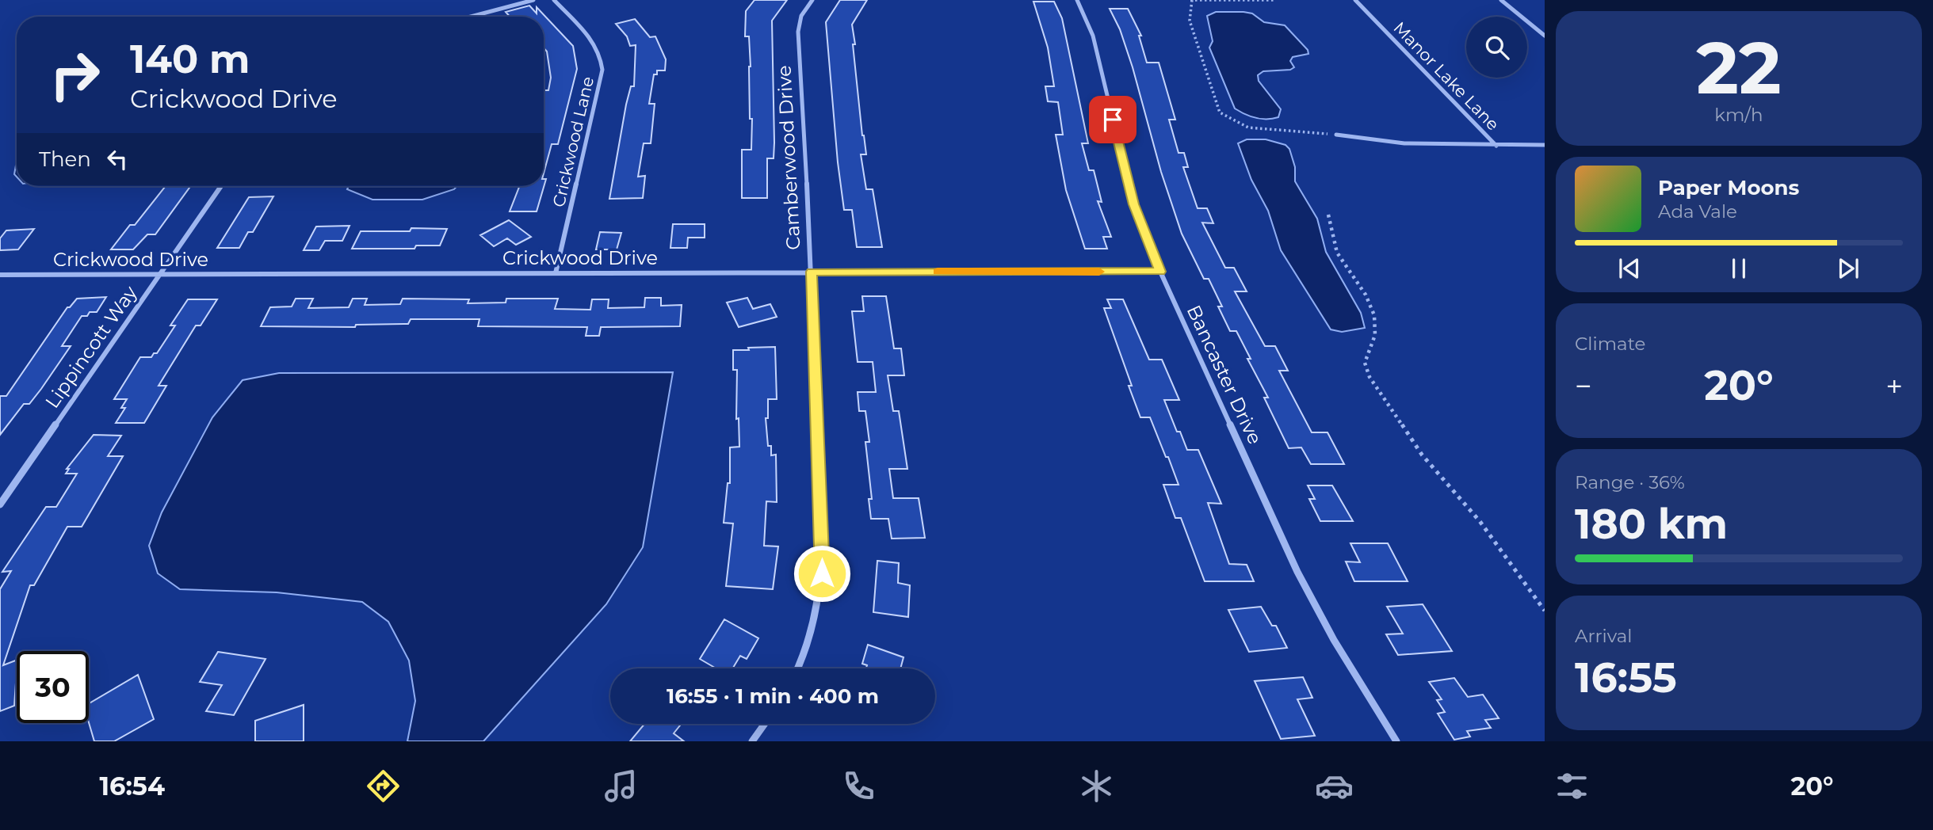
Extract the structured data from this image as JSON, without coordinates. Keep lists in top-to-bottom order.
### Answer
{
  "streets": {
    "street": [
      "Manor Lake Lane",
      "Crickwood Lane",
      "Camberwood Drive",
      "Crickwood Drive",
      "Lippincott Way",
      "Bancaster Drive"
    ]
  },
  "crossings": [
    ["Crickwood Lane", "Crickwood Drive"],
    ["Camberwood Drive", "Crickwood Drive"],
    ["Crickwood Drive", "Lippincott Way"],
    ["Crickwood Drive", "Bancaster Drive"]
  ],
  "page": {
    "tile": [
      ["22", "km/h"],
      "Climate",
      ["Range · 36%", "180 km"],
      ["Arrival", "16:55"]
    ],
    "turn": ["140 m", "Crickwood Drive"],
    "then": "Then",
    "song": ["Paper Moons", "Ada Vale"],
    "heat": ["−", "20°", "+"],
    "limit": "30",
    "trip": "16:55 · 1 min · 400 m",
    "tabs": ["16:54", "20°"]
  }
}
